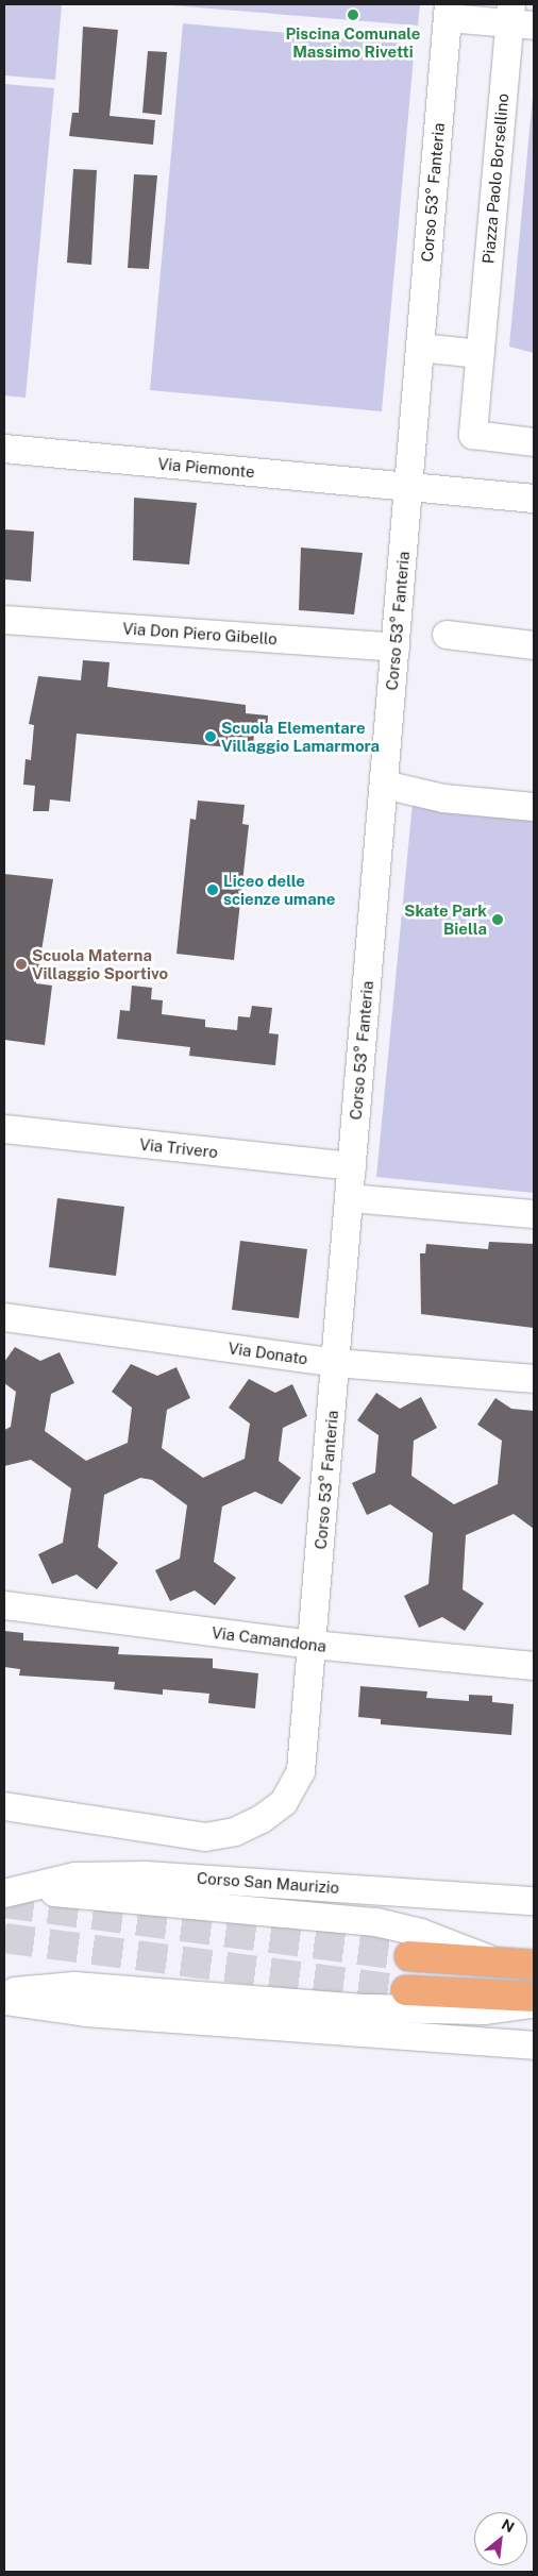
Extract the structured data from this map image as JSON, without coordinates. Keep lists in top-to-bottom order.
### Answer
{
  "streets": {
    "street": [
      "Piazza Paolo Borsellino",
      "Corso 53° Fanteria",
      "Via Piemonte",
      "Via Don Piero Gibello",
      "Via Trivero",
      "Via Donato",
      "Via Camandona",
      "Corso San Maurizio"
    ]
  },
  "crossings": [
    ["Corso 53° Fanteria", "Via Piemonte"],
    ["Corso 53° Fanteria", "Via Don Piero Gibello"],
    ["Corso 53° Fanteria", "Via Trivero"],
    ["Corso 53° Fanteria", "Via Donato"],
    ["Corso 53° Fanteria", "Via Camandona"]
  ],
  "places": [
    "Piscina Comunale Massimo Rivetti",
    "Scuola Elementare Villaggio Lamarmora",
    "Liceo delle scienze umane",
    "Skate Park Biella",
    "Scuola Materna Villaggio Sportivo"
  ],
  "north": "top right"
}
